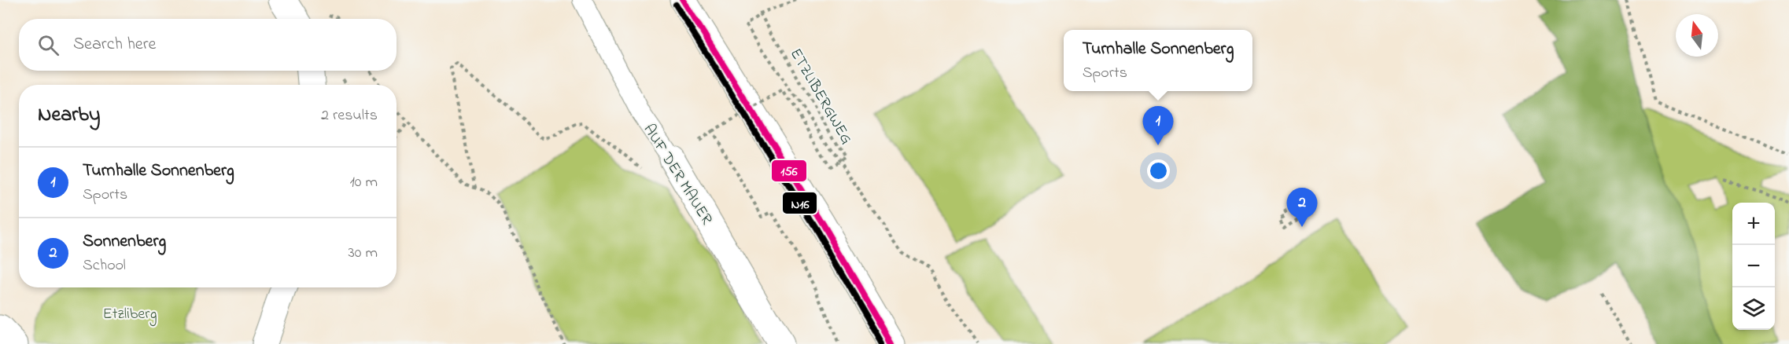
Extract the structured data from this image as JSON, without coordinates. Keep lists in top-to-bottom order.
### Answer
{
  "streets": {
    "main road": ["AUF DER MAUER"],
    "path": ["ETZLIBERGWEG"]
  },
  "parks": ["Etzliberg"],
  "lines": ["transit line 156", "transit line N16"],
  "north": "top",
  "page": {
    "search": "Search here",
    "popup": ["Turnhalle Sonnenberg", "Sports"],
    "heading": ["Nearby", "2 results"],
    "pins": ["1", "2"],
    "list": [
      {
        "mark": "1",
        "name": "Turnhalle Sonnenberg",
        "note": "Sports",
        "value": "10 m"
      },
      {
        "mark": "2",
        "name": "Sonnenberg",
        "note": "School",
        "value": "30 m"
      }
    ],
    "map_buttons": ["+", "−"]
  }
}
